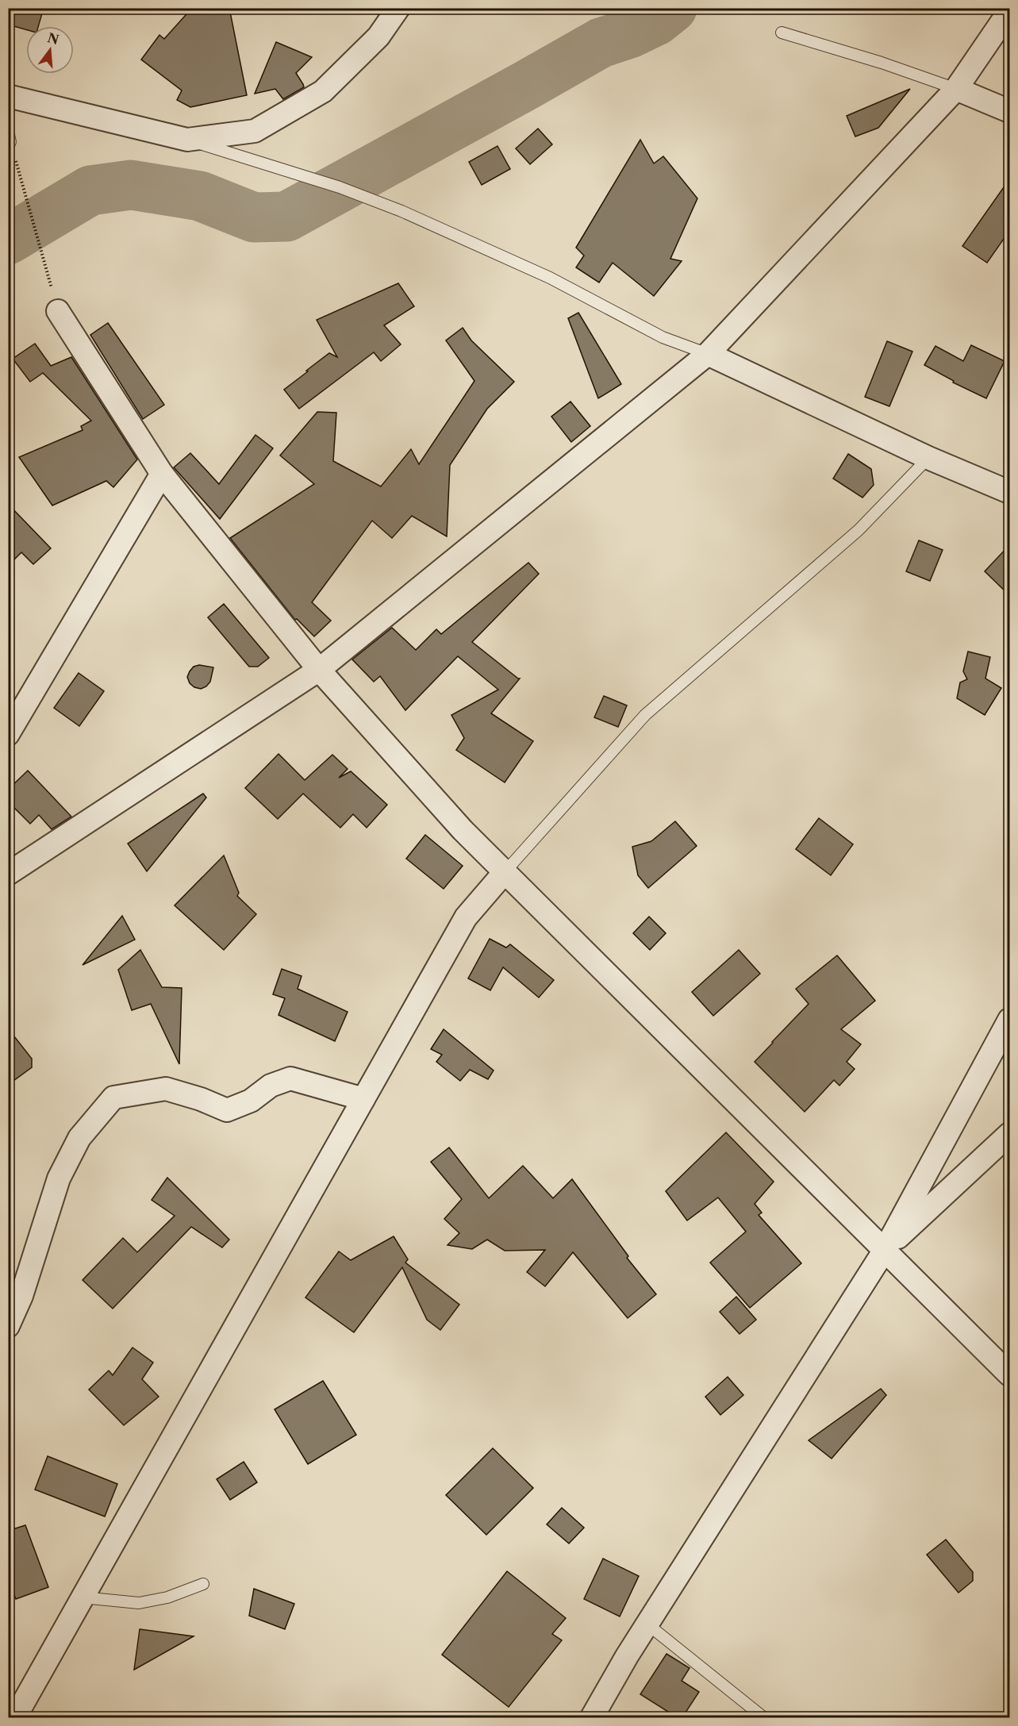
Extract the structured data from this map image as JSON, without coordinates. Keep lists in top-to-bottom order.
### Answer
{
  "north": "top"
}
